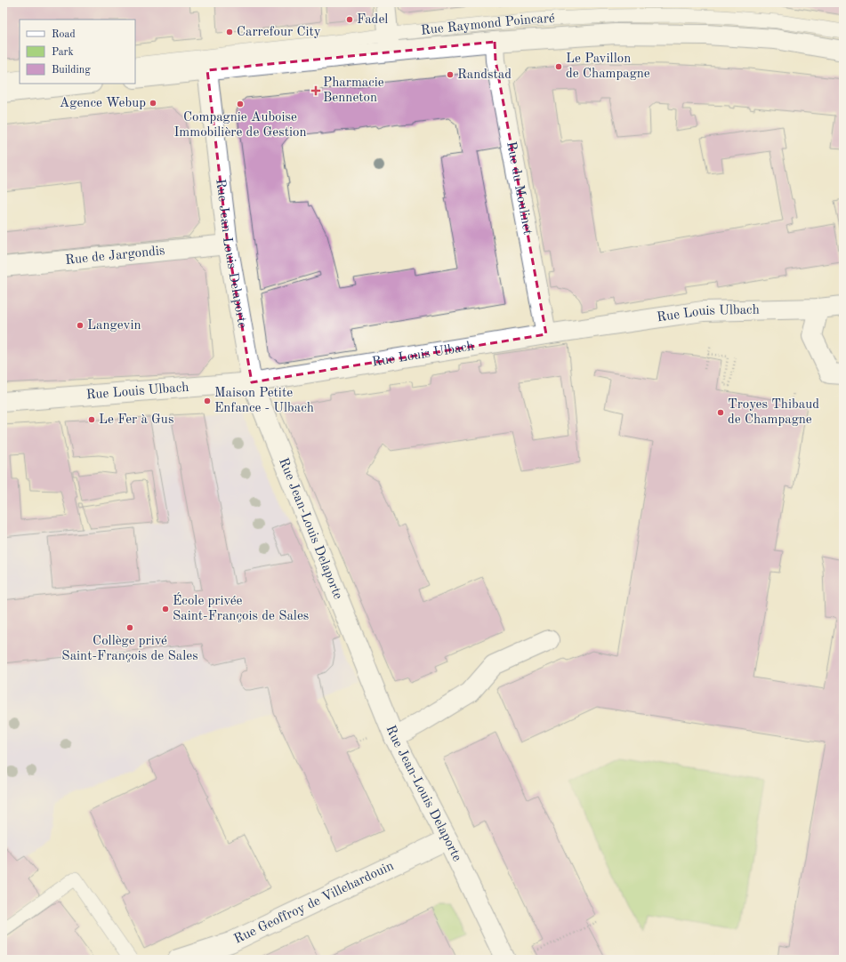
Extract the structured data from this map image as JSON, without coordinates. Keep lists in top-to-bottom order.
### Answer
{
  "streets": {
    "street": [
      "Rue Raymond Poincaré",
      "Rue du Moulinet",
      "Rue Jean-Louis Delaporte",
      "Rue de Jargondis",
      "Rue Louis Ulbach",
      "Rue Geoffroy de Villehardouin"
    ]
  },
  "crossings": [
    ["Rue Raymond Poincaré", "Rue du Moulinet"],
    ["Rue Raymond Poincaré", "Rue Jean-Louis Delaporte"],
    ["Rue du Moulinet", "Rue Louis Ulbach"],
    ["Rue Jean-Louis Delaporte", "Rue de Jargondis"],
    ["Rue Jean-Louis Delaporte", "Rue Louis Ulbach"],
    ["Rue Jean-Louis Delaporte", "Rue Geoffroy de Villehardouin"]
  ],
  "places": {
    "other": [
      "Fadel",
      "Carrefour City",
      "Le Pavillon de Champagne",
      "Randstad",
      "Agence Webup",
      "Compagnie Auboise Immobilière de Gestion",
      "Langevin",
      "Maison Petite Enfance - Ulbach",
      "Troyes Thibaud de Champagne",
      "Le Fer à Gus",
      "École privée Saint-François de Sales",
      "Collège privé Saint-François de Sales"
    ],
    "health": ["Pharmacie Benneton"]
  },
  "legend": ["Road", "Park", "Building"]
}
